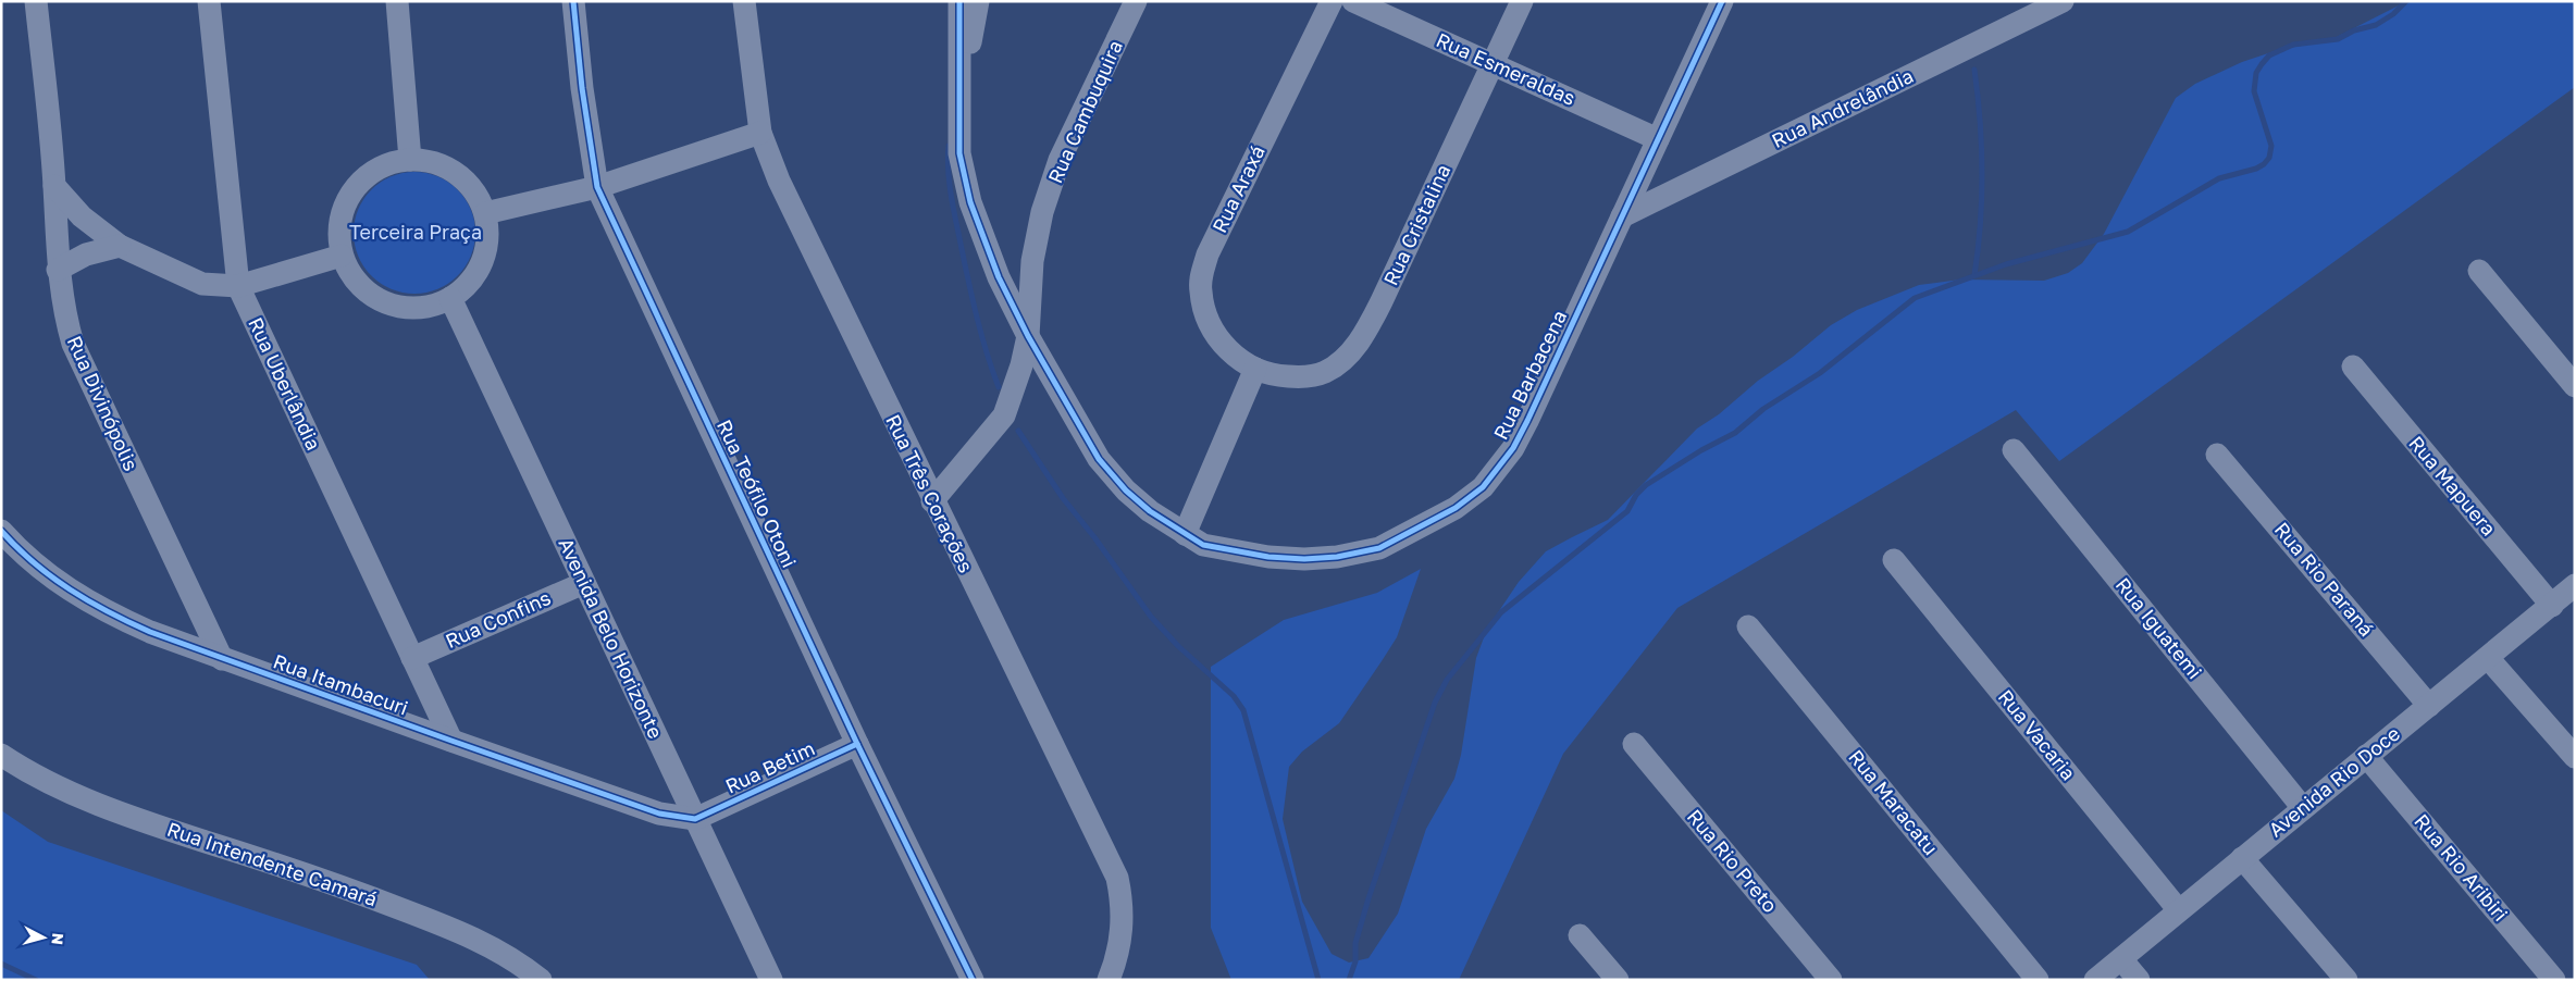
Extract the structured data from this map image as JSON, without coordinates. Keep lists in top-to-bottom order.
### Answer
{
  "streets": {
    "street": [
      "Rua Esmeraldas",
      "Rua Andrelândia",
      "Rua Cambuquira",
      "Rua Araxá",
      "Rua Cristalina",
      "Rua Barbacena",
      "Rua Uberlândia",
      "Rua Divinópolis",
      "Rua Mapuera",
      "Rua Teófilo Otoni",
      "Rua Três Corações",
      "Rua Rio Paraná",
      "Rua Confins",
      "Rua Iguatemi",
      "Avenida Belo Horizonte",
      "Rua Itambacuri",
      "Rua Vacaria",
      "Rua Betim",
      "Avenida Rio Doce",
      "Rua Maracatu",
      "Rua Rio Preto",
      "Rua Intendente Camará",
      "Rua Rio Aribiri"
    ]
  },
  "crossings": [
    ["Rua Esmeraldas", "Rua Cristalina"],
    ["Rua Esmeraldas", "Rua Barbacena"],
    ["Rua Andrelândia", "Rua Barbacena"],
    ["Rua Cambuquira", "Rua Três Corações"],
    ["Rua Araxá", "Rua Cristalina"],
    ["Rua Uberlândia", "Rua Confins"],
    ["Rua Uberlândia", "Rua Itambacuri"],
    ["Rua Divinópolis", "Rua Itambacuri"],
    ["Rua Mapuera", "Avenida Rio Doce"],
    ["Rua Teófilo Otoni", "Rua Betim"],
    ["Rua Rio Paraná", "Avenida Rio Doce"],
    ["Rua Confins", "Avenida Belo Horizonte"],
    ["Rua Iguatemi", "Avenida Rio Doce"],
    ["Avenida Belo Horizonte", "Rua Itambacuri"],
    ["Avenida Belo Horizonte", "Rua Betim"],
    ["Rua Itambacuri", "Rua Betim"],
    ["Rua Vacaria", "Avenida Rio Doce"],
    ["Avenida Rio Doce", "Rua Rio Aribiri"]
  ],
  "parks": ["Terceira Praça"],
  "north": "right"
}
